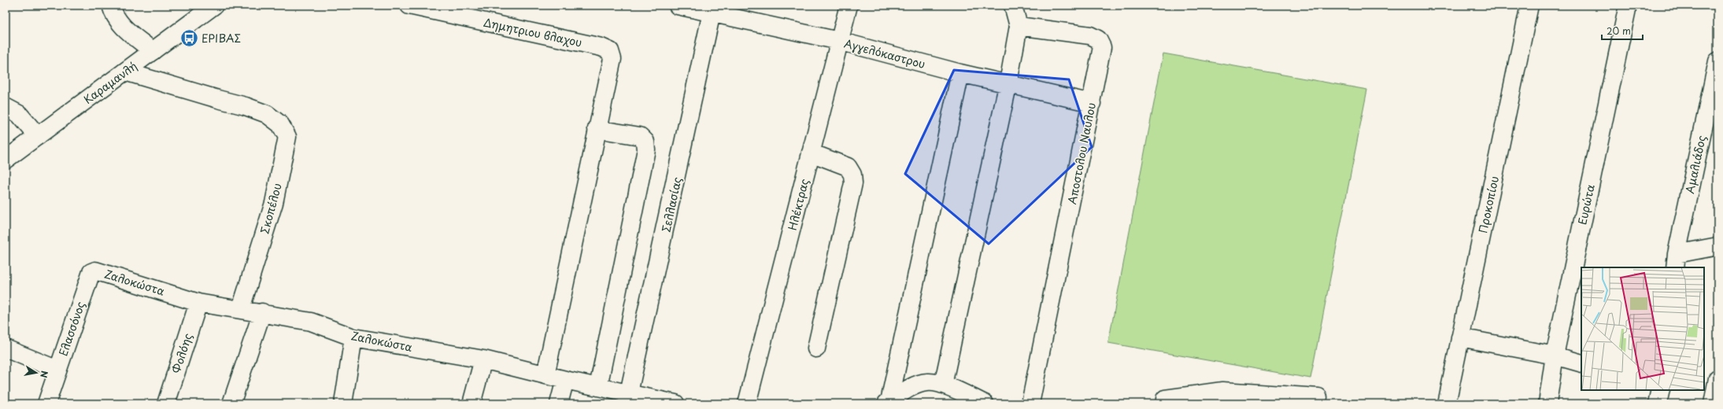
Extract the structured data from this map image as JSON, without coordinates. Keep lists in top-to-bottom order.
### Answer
{
  "streets": {
    "street": [
      "Δημητριου βλαχου",
      "Αγγελόκαστρου",
      "Καραμανλή",
      "Αποστολου Ναυλου",
      "Αμαλιάδος",
      "Σελλασίας",
      "Ηλέκτρας",
      "Προκοπίου",
      "Ευρώτα",
      "Σκοπέλου",
      "Ζαλοκώστα",
      "Ελασσόνος",
      "Φολόης"
    ]
  },
  "crossings": [
    ["Αγγελόκαστρου", "Αποστολου Ναυλου"],
    ["Αγγελόκαστρου", "Σελλασίας"],
    ["Αγγελόκαστρου", "Ηλέκτρας"],
    ["Καραμανλή", "Σκοπέλου"],
    ["Σελλασίας", "Ζαλοκώστα"],
    ["Σκοπέλου", "Ζαλοκώστα"],
    ["Ζαλοκώστα", "Ελασσόνος"],
    ["Ζαλοκώστα", "Φολόης"]
  ],
  "places": {
    "bus stop": ["ΕΡΙΒΑΣ"]
  },
  "scale_bar": "20 m",
  "north": "right"
}
